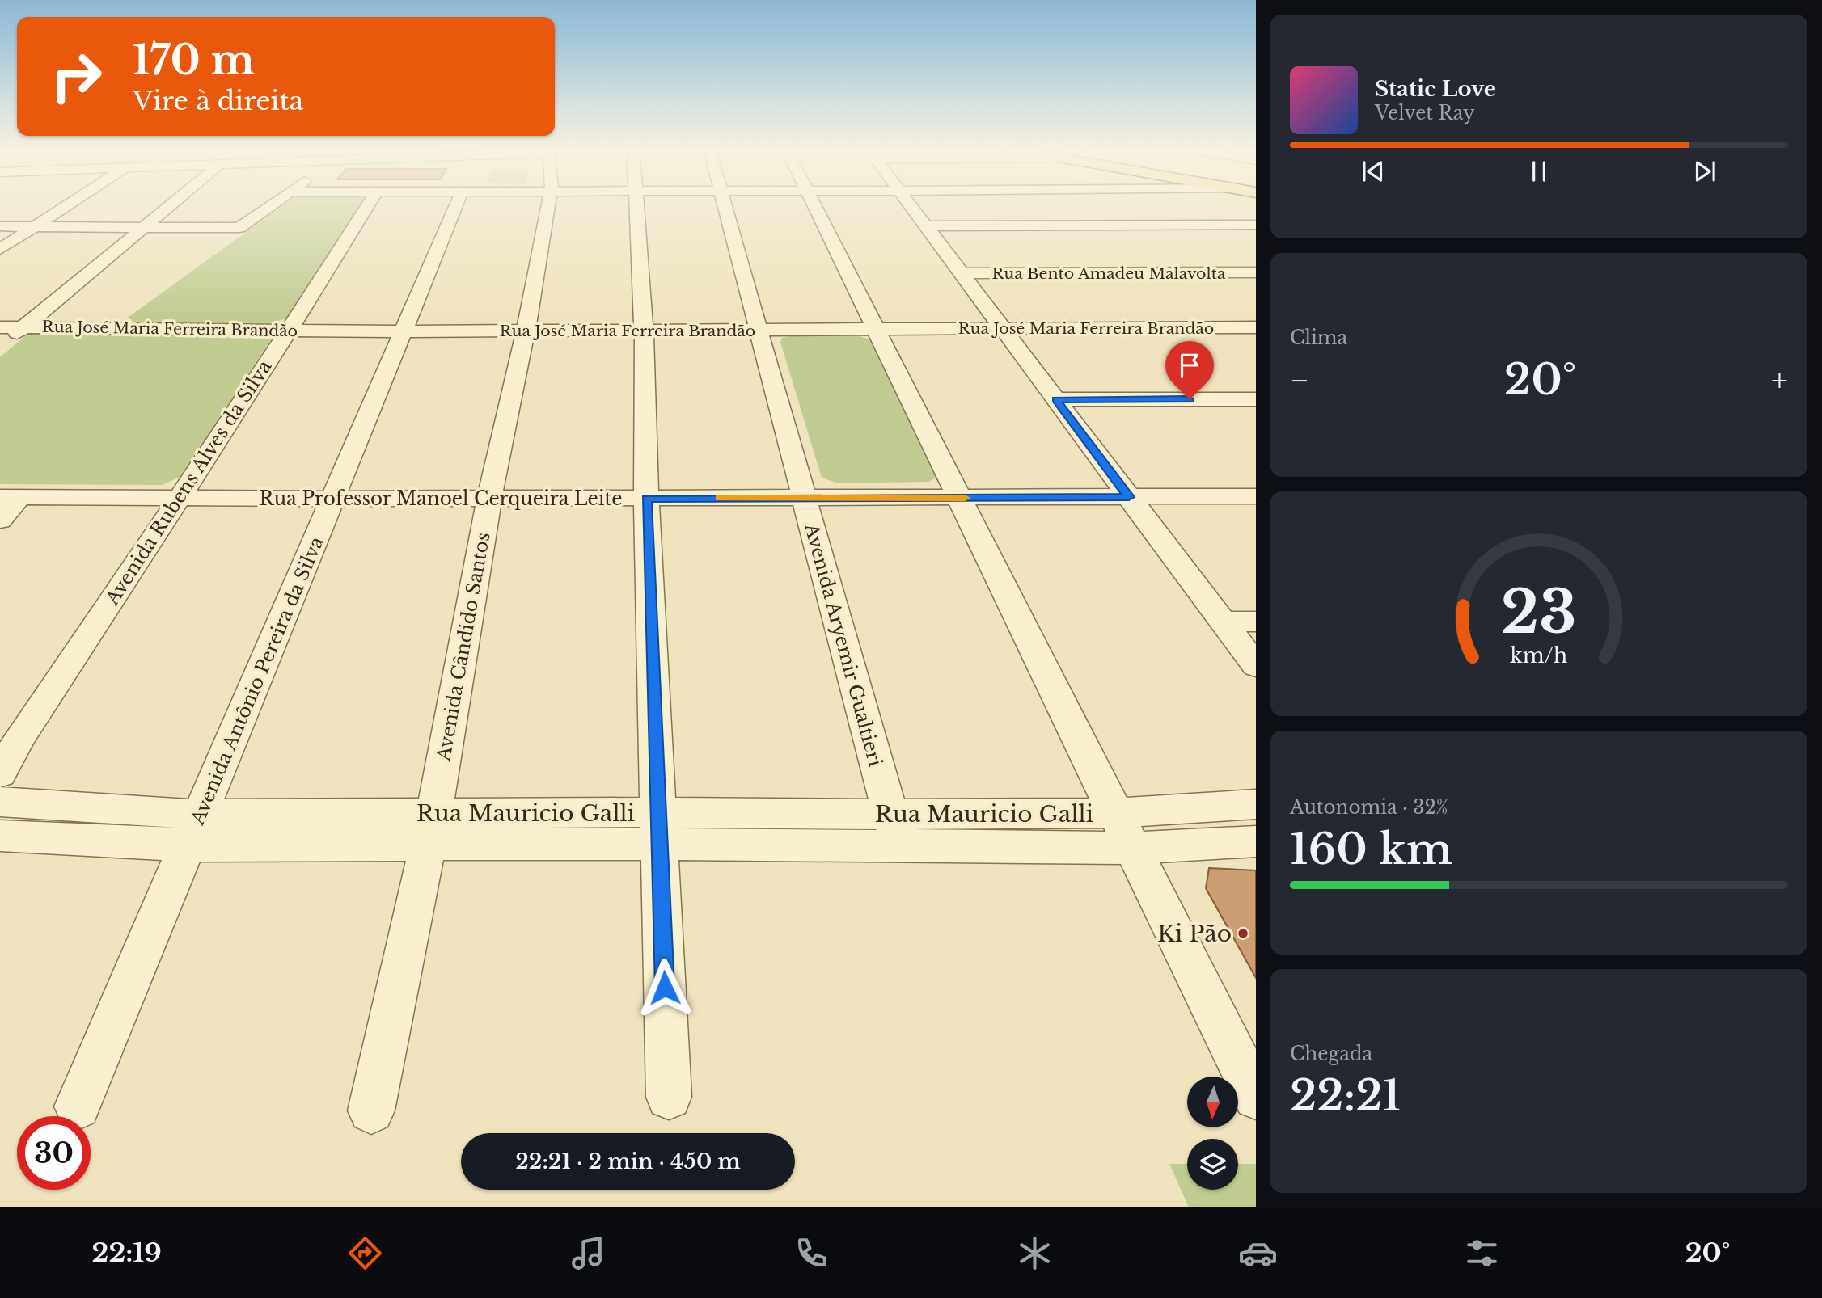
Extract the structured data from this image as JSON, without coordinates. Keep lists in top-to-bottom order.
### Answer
{
  "streets": {
    "street": [
      "Rua Bento Amadeu Malavolta",
      "Rua José Maria Ferreira Brandão",
      "Avenida Rubens Alves da Silva",
      "Rua Professor Manoel Cerqueira Leite",
      "Avenida Aryemir Gualtieri",
      "Avenida Cândido Santos",
      "Avenida Antônio Pereira da Silva",
      "Rua Mauricio Galli"
    ]
  },
  "crossings": [
    ["Rua José Maria Ferreira Brandão", "Avenida Rubens Alves da Silva"],
    ["Rua José Maria Ferreira Brandão", "Avenida Aryemir Gualtieri"],
    ["Rua José Maria Ferreira Brandão", "Avenida Cândido Santos"],
    ["Rua José Maria Ferreira Brandão", "Avenida Antônio Pereira da Silva"],
    ["Avenida Rubens Alves da Silva", "Rua Professor Manoel Cerqueira Leite"],
    ["Rua Professor Manoel Cerqueira Leite", "Avenida Aryemir Gualtieri"],
    ["Rua Professor Manoel Cerqueira Leite", "Avenida Cândido Santos"],
    ["Rua Professor Manoel Cerqueira Leite", "Avenida Antônio Pereira da Silva"],
    ["Avenida Aryemir Gualtieri", "Rua Mauricio Galli"],
    ["Avenida Cândido Santos", "Rua Mauricio Galli"],
    ["Avenida Antônio Pereira da Silva", "Rua Mauricio Galli"]
  ],
  "places": ["Ki Pão"],
  "north": "bottom",
  "page": {
    "turn": ["170 m", "Vire à direita"],
    "song": ["Static Love", "Velvet Ray"],
    "tile": [
      "Clima",
      ["Autonomia · 32%", "160 km"],
      ["Chegada", "22:21"]
    ],
    "heat": ["−", "20°", "+"],
    "limit": "30",
    "trip": "22:21 · 2 min · 450 m",
    "tabs": ["22:19", "20°"],
    "gauge": ["23", "km/h"]
  }
}
